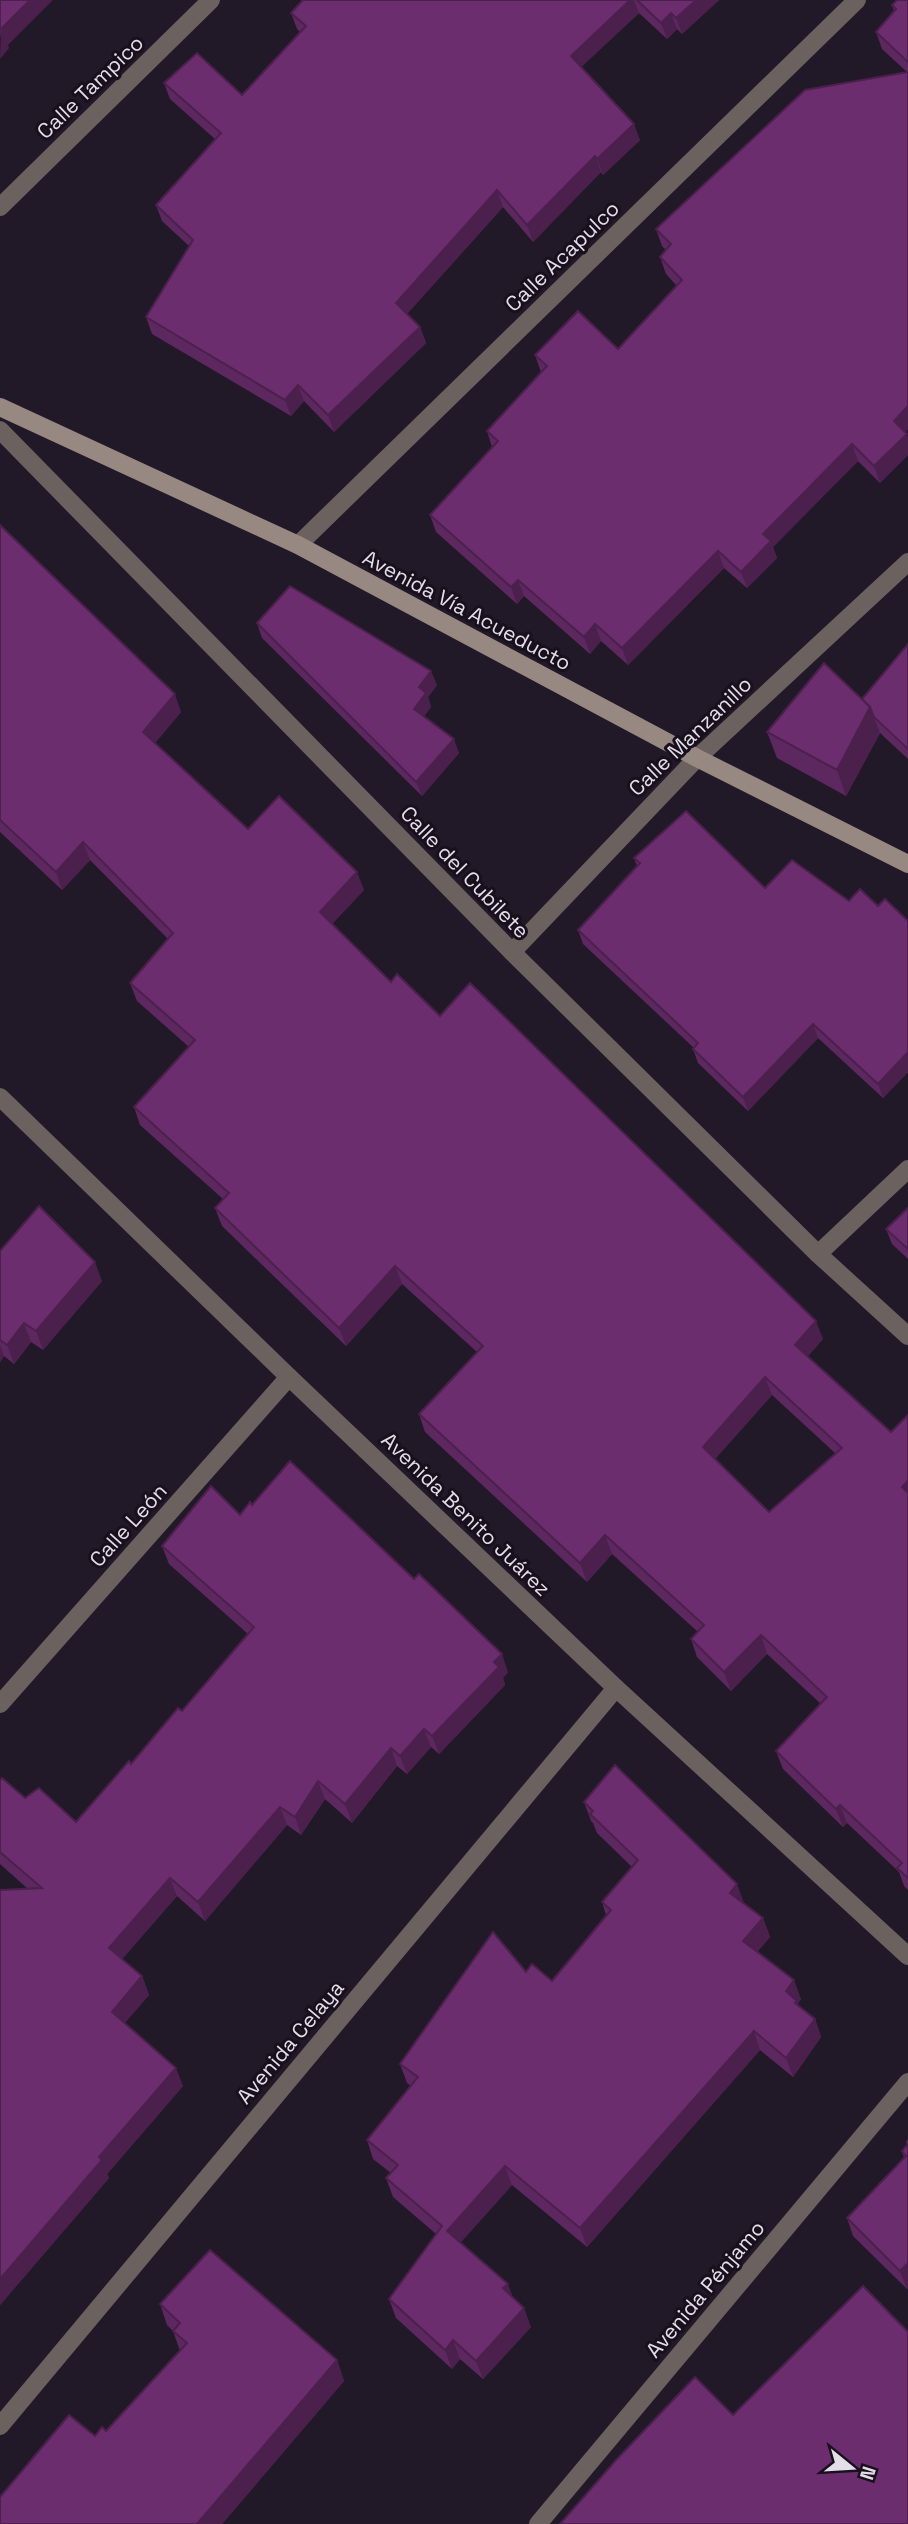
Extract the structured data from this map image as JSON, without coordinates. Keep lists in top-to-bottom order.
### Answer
{
  "streets": {
    "street": [
      "Calle Tampico",
      "Calle Acapulco",
      "Avenida Vía Acueducto",
      "Calle Manzanillo",
      "Calle del Cubilete",
      "Avenida Benito Juárez",
      "Calle León",
      "Avenida Celaya",
      "Avenida Pénjamo"
    ]
  },
  "crossings": [
    ["Calle Acapulco", "Avenida Vía Acueducto"],
    ["Avenida Vía Acueducto", "Calle Manzanillo"],
    ["Calle Manzanillo", "Calle del Cubilete"],
    ["Avenida Benito Juárez", "Calle León"],
    ["Avenida Benito Juárez", "Avenida Celaya"]
  ],
  "north": "right"
}
